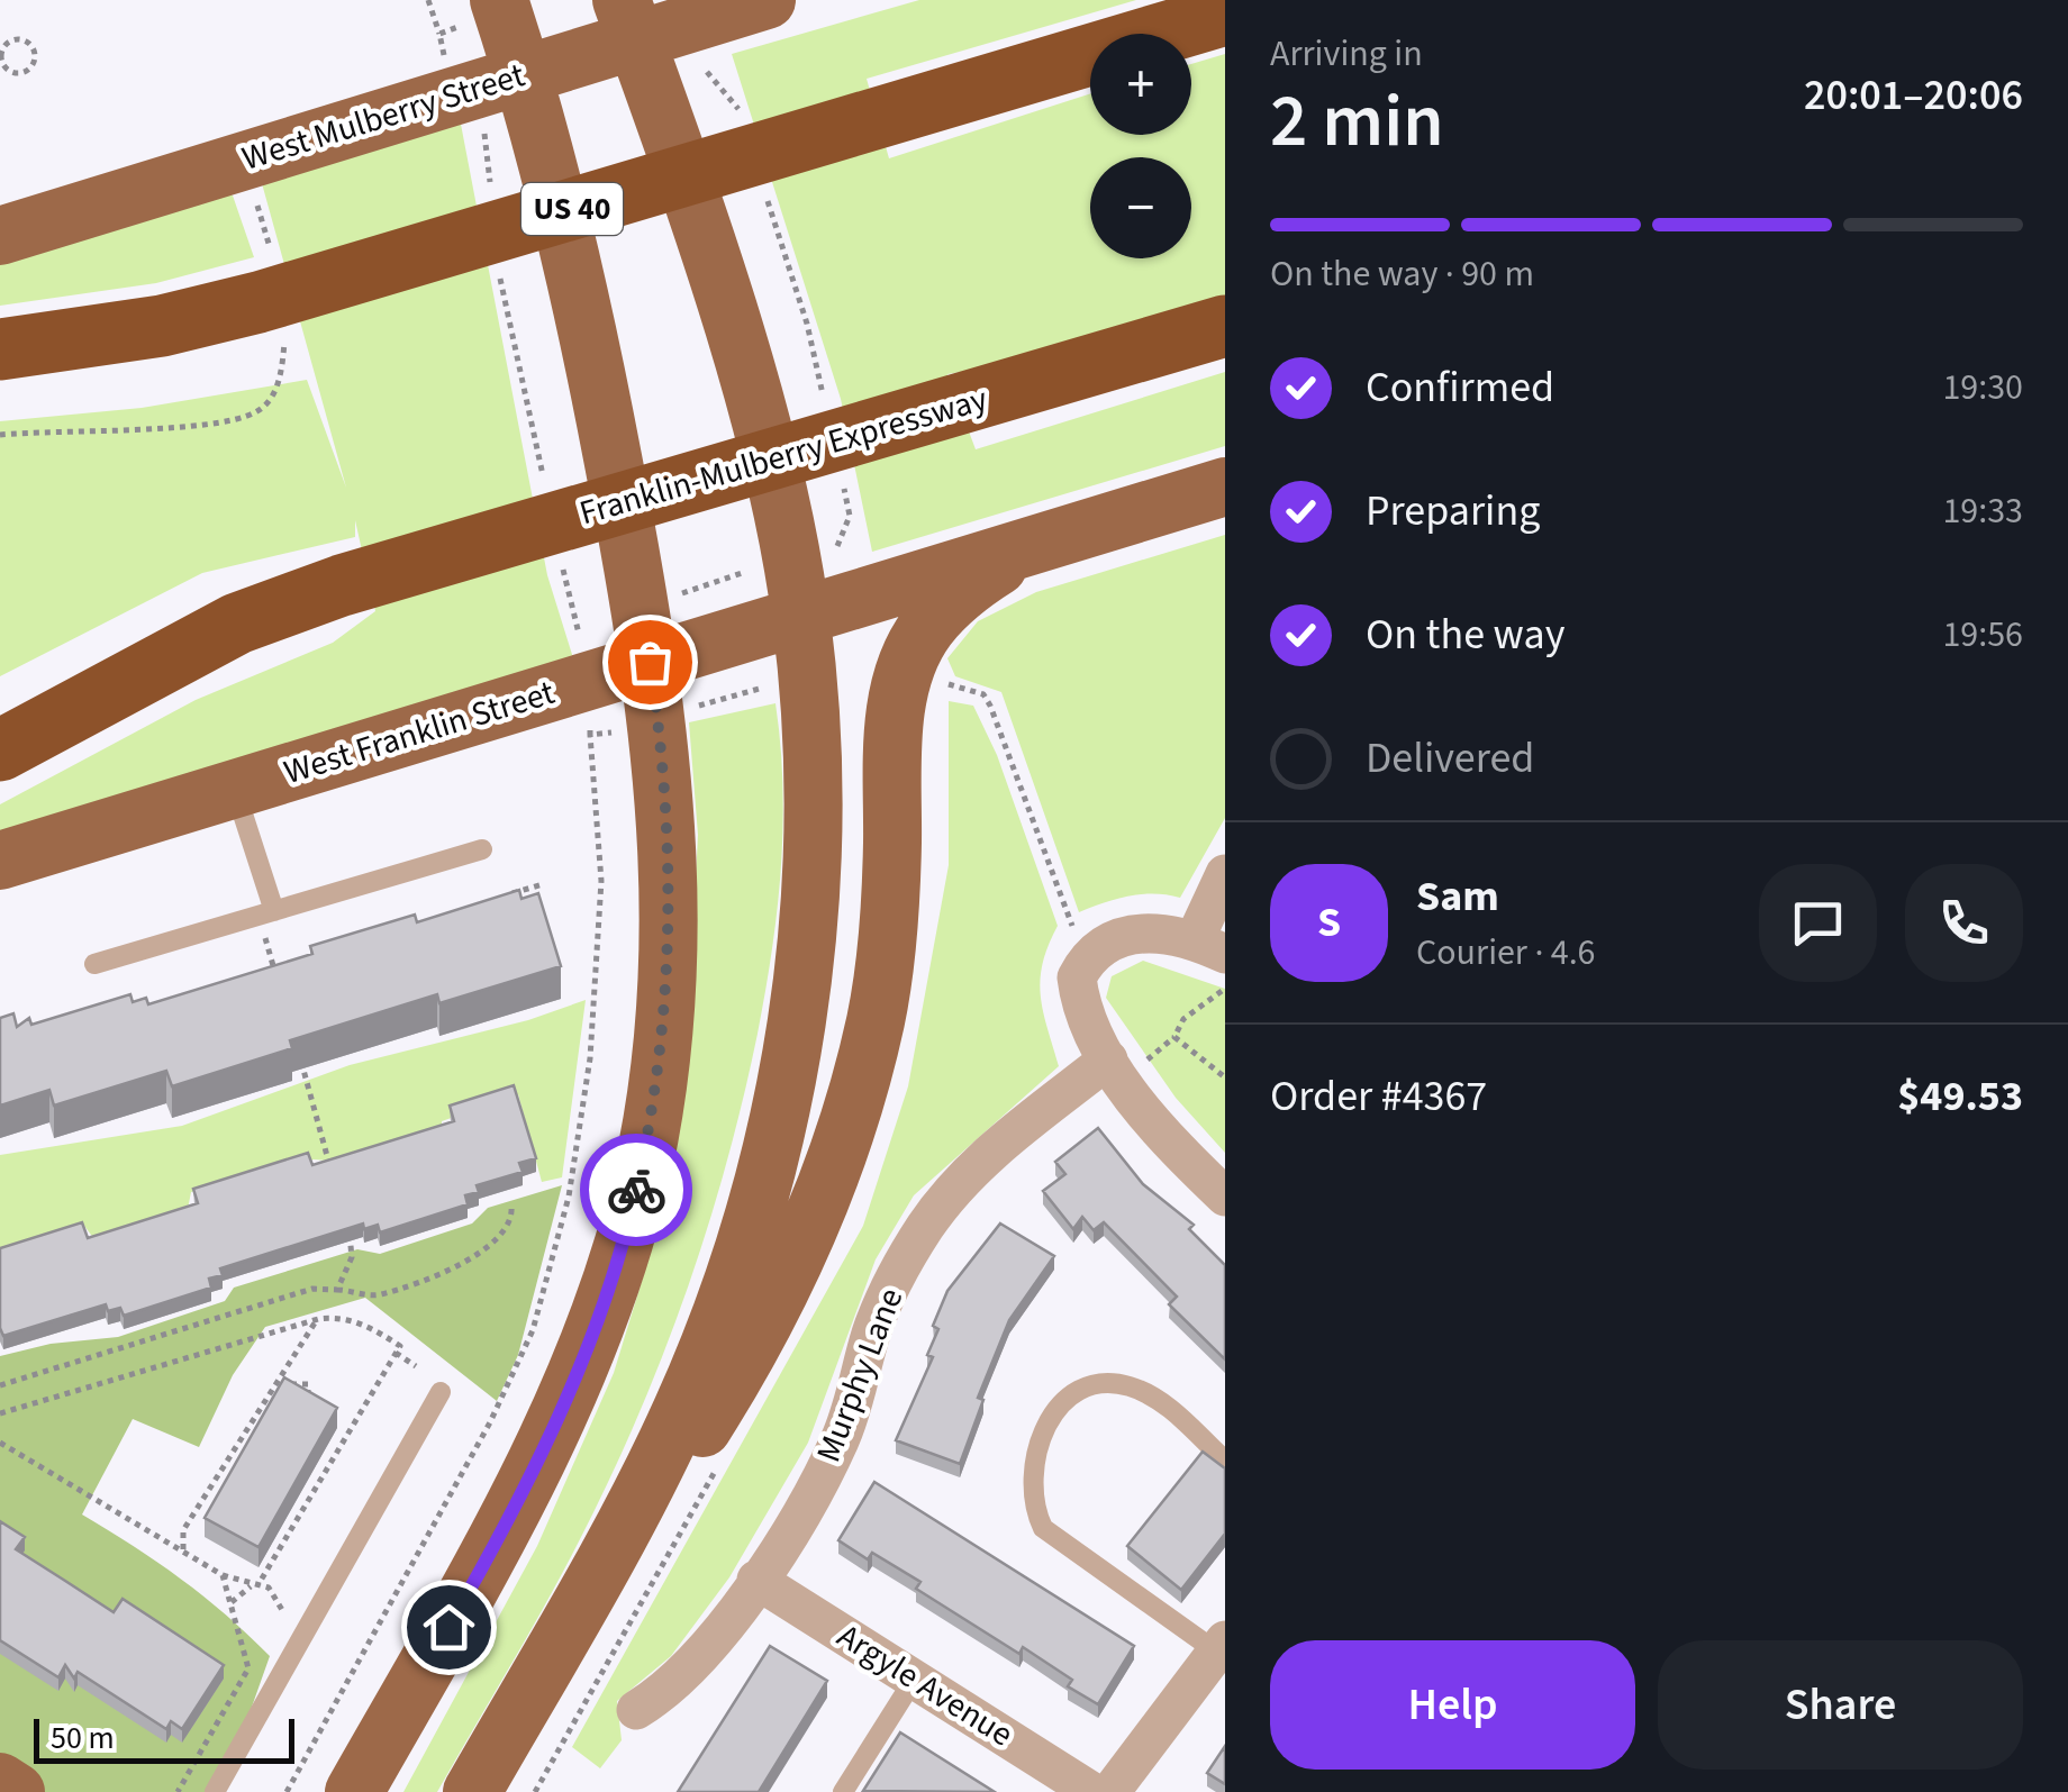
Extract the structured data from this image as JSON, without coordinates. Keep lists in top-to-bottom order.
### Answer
{
  "streets": {
    "highway": ["US 40", "Franklin-Mulberry Expressway"],
    "main road": ["West Mulberry Street", "West Franklin Street"],
    "street": ["Murphy Lane", "Argyle Avenue"]
  },
  "crossings": [
    ["Murphy Lane", "Argyle Avenue"]
  ],
  "scale_bar": "50 m",
  "page": {
    "heading": ["2 min", "Arriving in", "20:01–20:06"],
    "panel": [
      "Sam",
      "Courier · 4.6",
      "Order #4367",
      "$49.53"
    ],
    "map_buttons": ["+", "−"],
    "bar": "On the way · 90 m",
    "list": [
      ["Confirmed", "19:30"],
      ["Preparing", "19:33"],
      ["On the way", "19:56"],
      "Delivered"
    ],
    "round": "S",
    "buttons": ["Help", "Share"],
    "scale": "50 m"
  }
}
